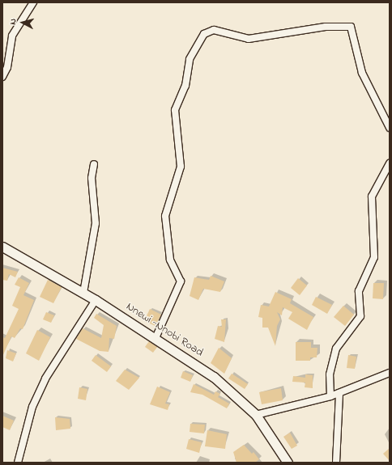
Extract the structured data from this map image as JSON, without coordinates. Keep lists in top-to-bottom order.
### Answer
{
  "streets": {
    "main road": ["Nnewi -Nnobi Road"]
  },
  "north": "left"
}
